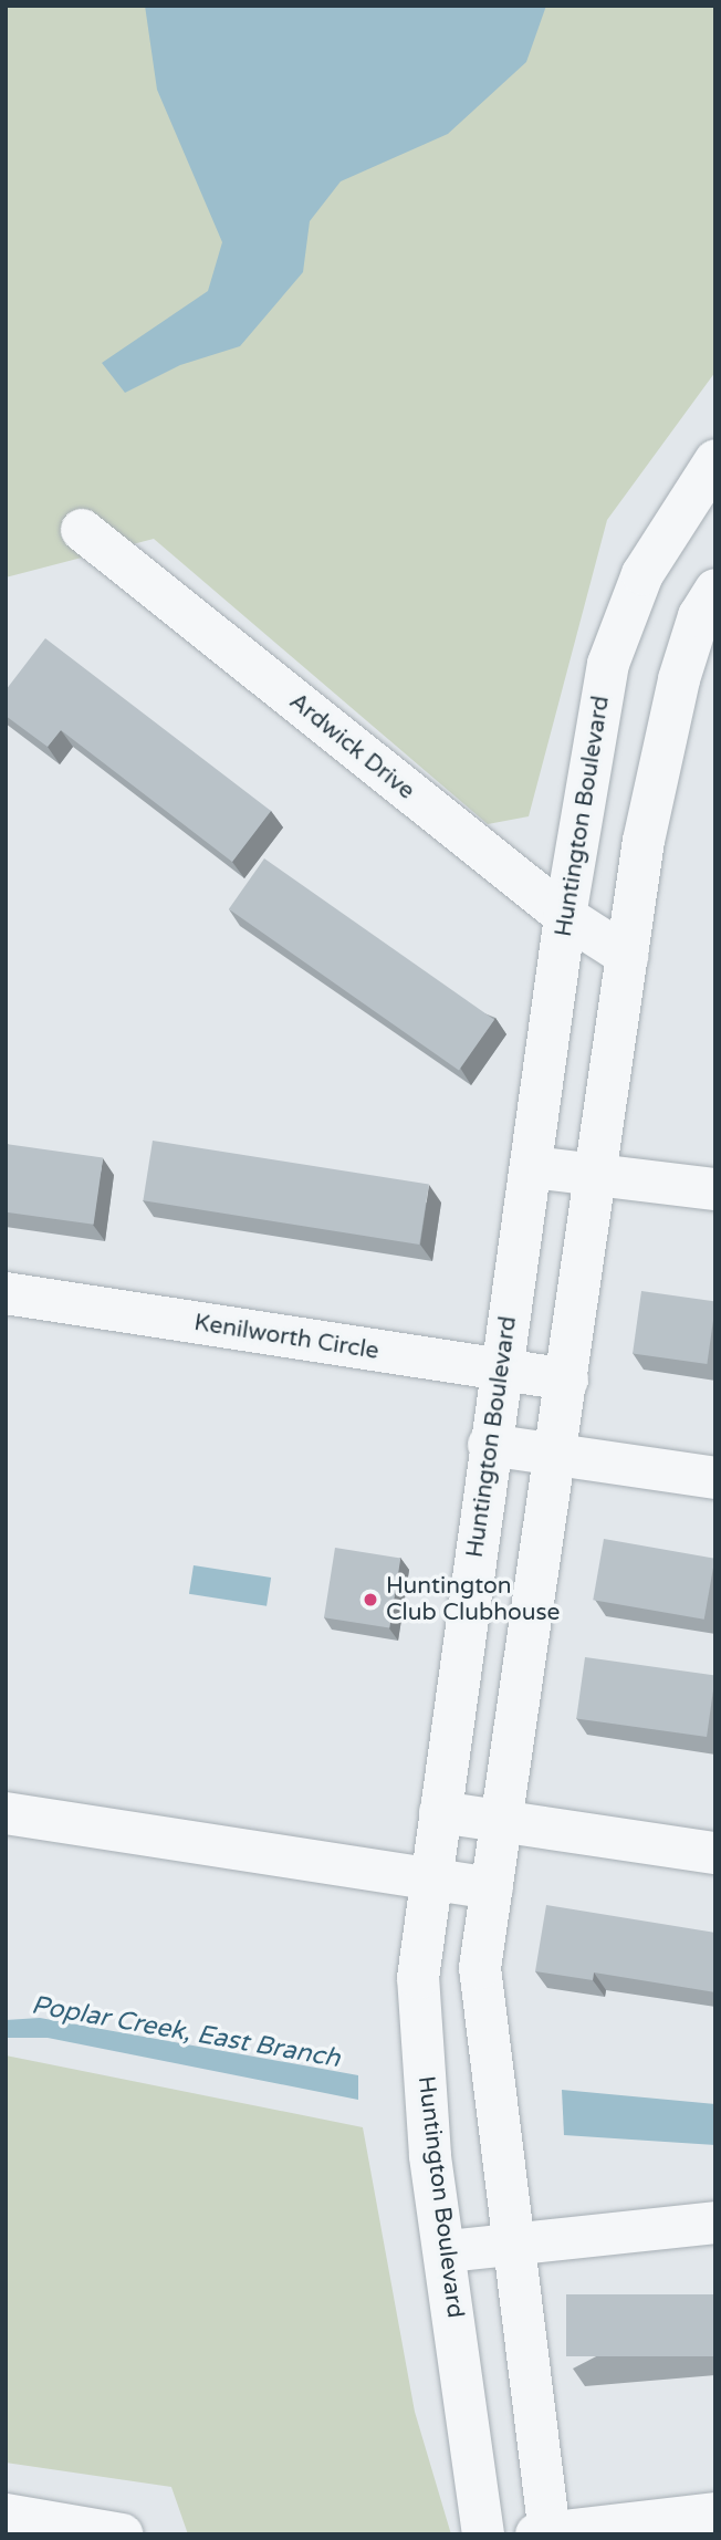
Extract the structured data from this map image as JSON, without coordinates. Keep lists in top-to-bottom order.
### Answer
{
  "streets": {
    "street": ["Ardwick Drive", "Huntington Boulevard", "Kenilworth Circle"]
  },
  "crossings": [
    ["Ardwick Drive", "Huntington Boulevard"],
    ["Huntington Boulevard", "Kenilworth Circle"]
  ],
  "water": ["Poplar Creek, East Branch"],
  "places": ["Huntington Club Clubhouse"]
}
